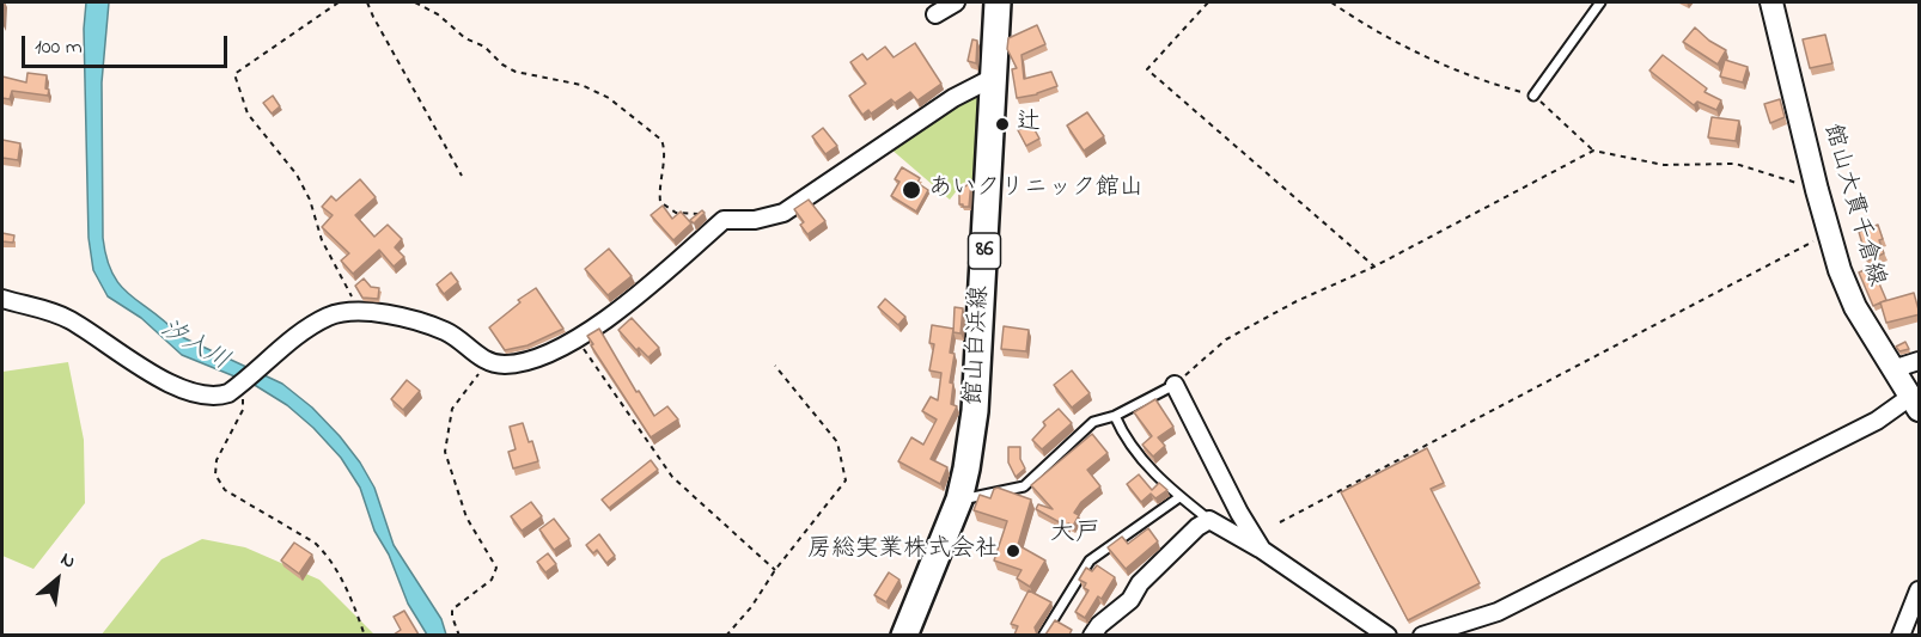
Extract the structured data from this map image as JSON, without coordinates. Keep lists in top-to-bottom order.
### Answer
{
  "streets": {
    "main road": ["館山大貫千倉線", "86", "館山白浜線"]
  },
  "districts": ["大戸"],
  "water": ["汐入川"],
  "places": ["辻", "あいクリニック館山", "房総実業株式会社"],
  "scale_bar": "100 m",
  "north": "top right"
}
